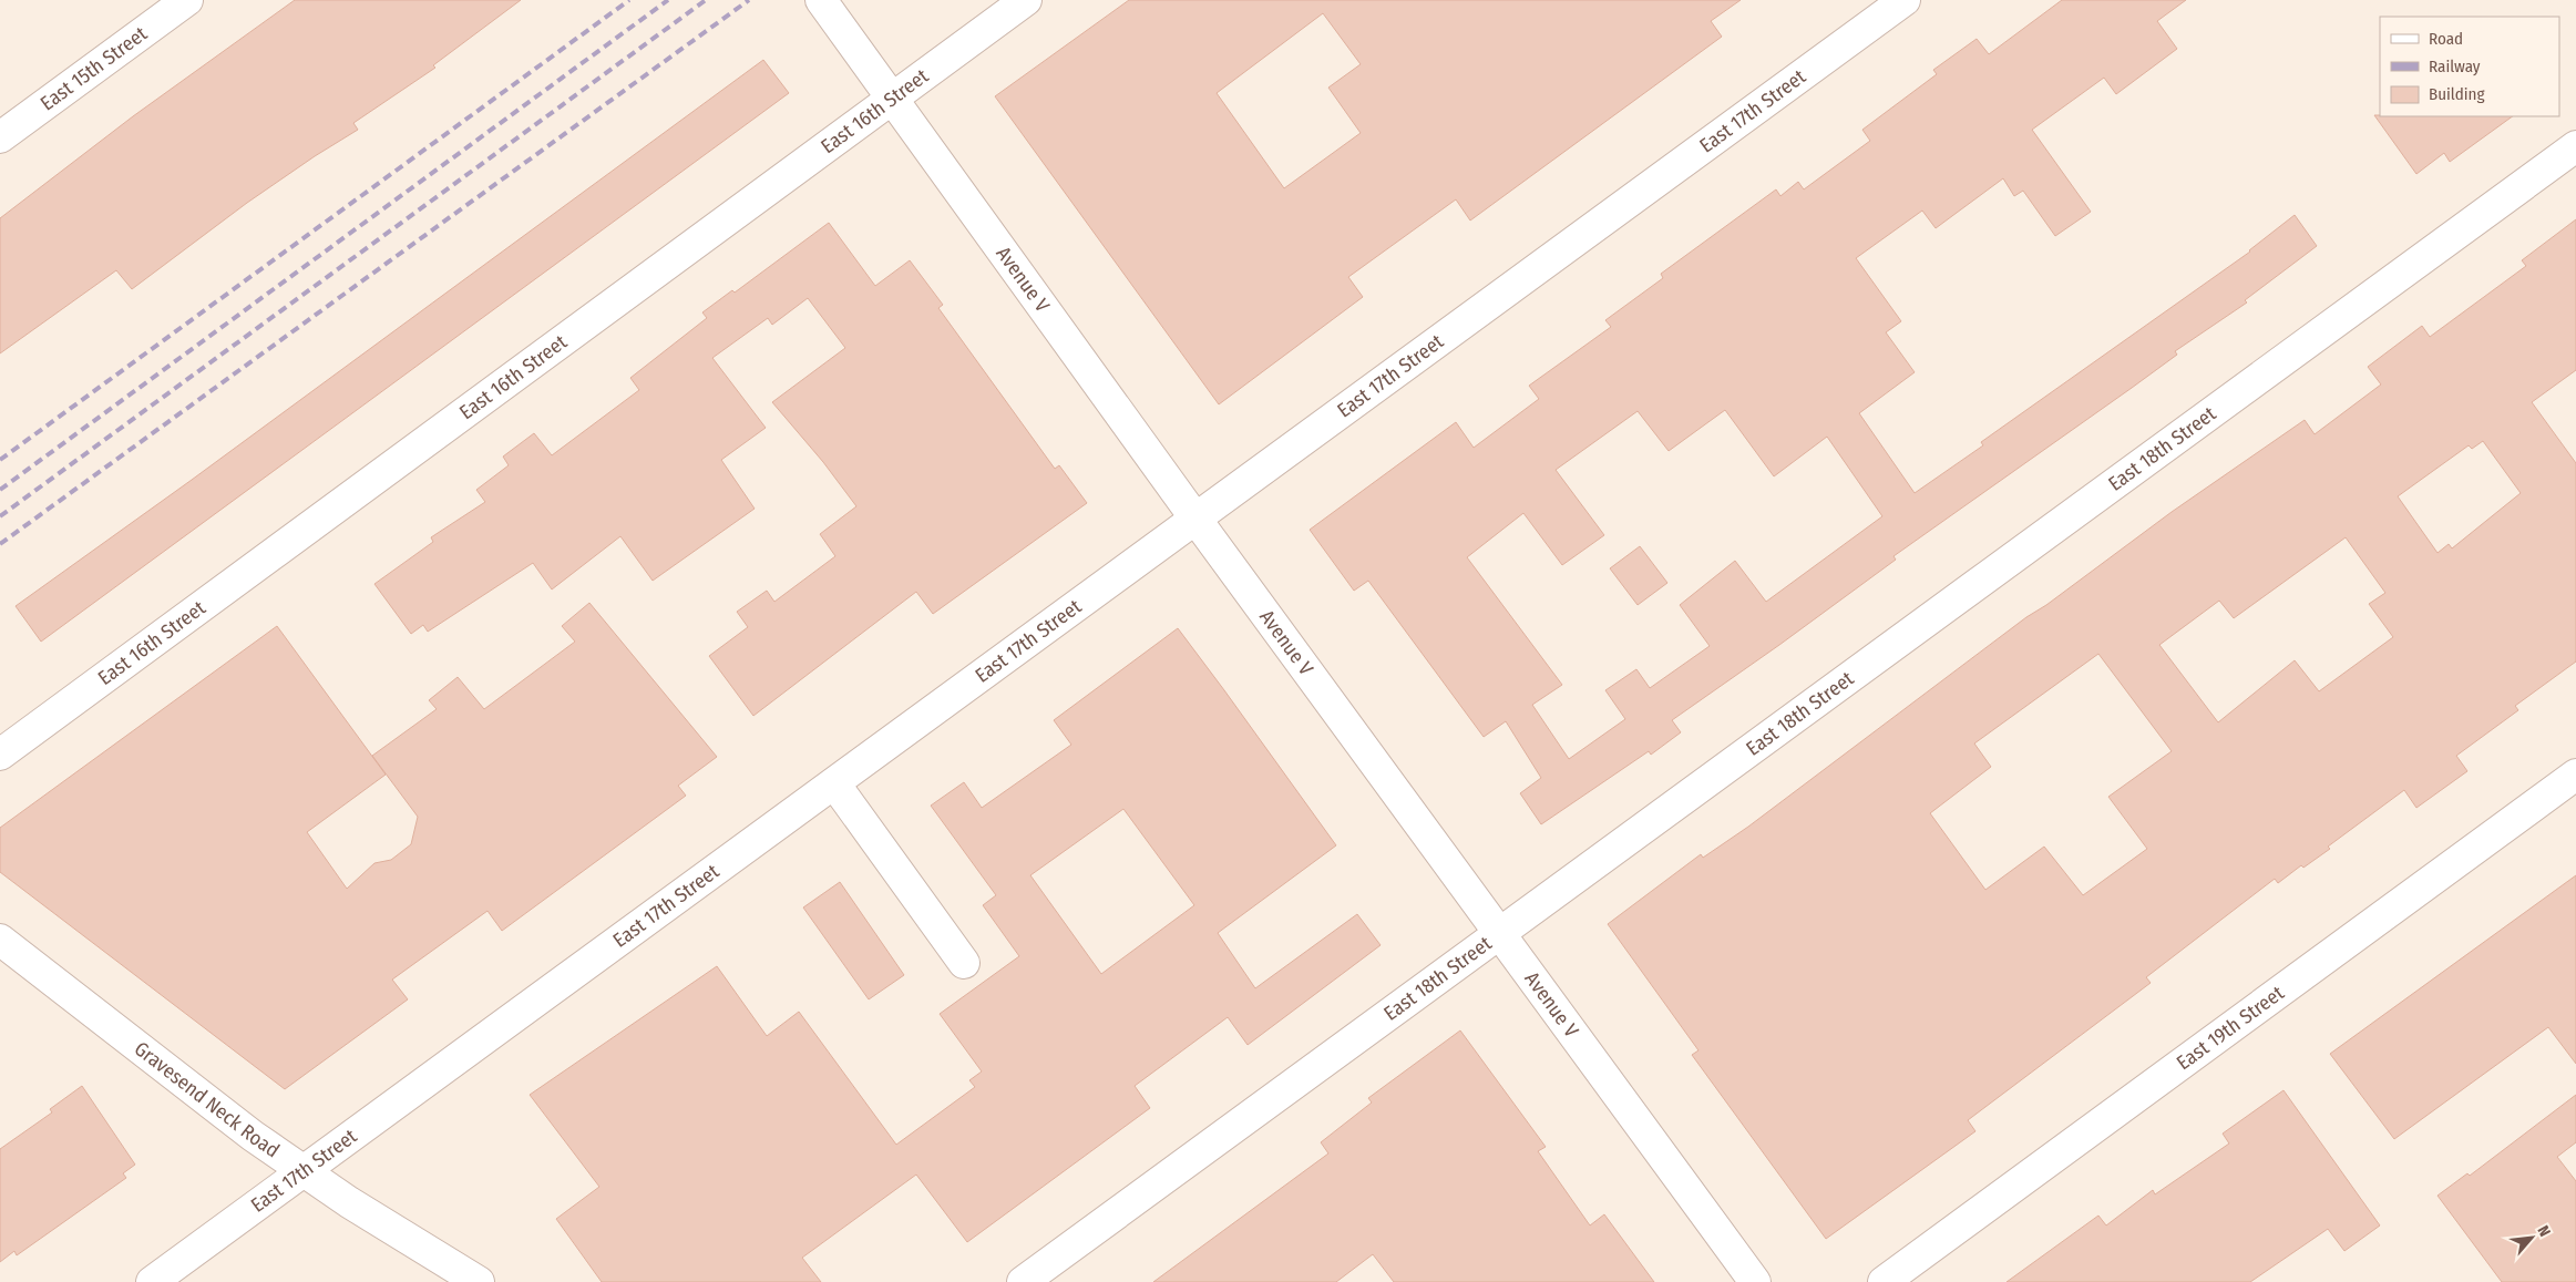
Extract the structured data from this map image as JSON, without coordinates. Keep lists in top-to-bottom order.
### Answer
{
  "streets": {
    "street": [
      "East 15th Street",
      "East 16th Street",
      "East 17th Street",
      "Avenue V",
      "East 18th Street",
      "East 19th Street",
      "Gravesend Neck Road"
    ]
  },
  "crossings": [
    ["East 16th Street", "Avenue V"],
    ["East 17th Street", "Avenue V"],
    ["East 17th Street", "Gravesend Neck Road"],
    ["Avenue V", "East 18th Street"]
  ],
  "legend": ["Road", "Railway", "Building"],
  "north": "top right"
}
